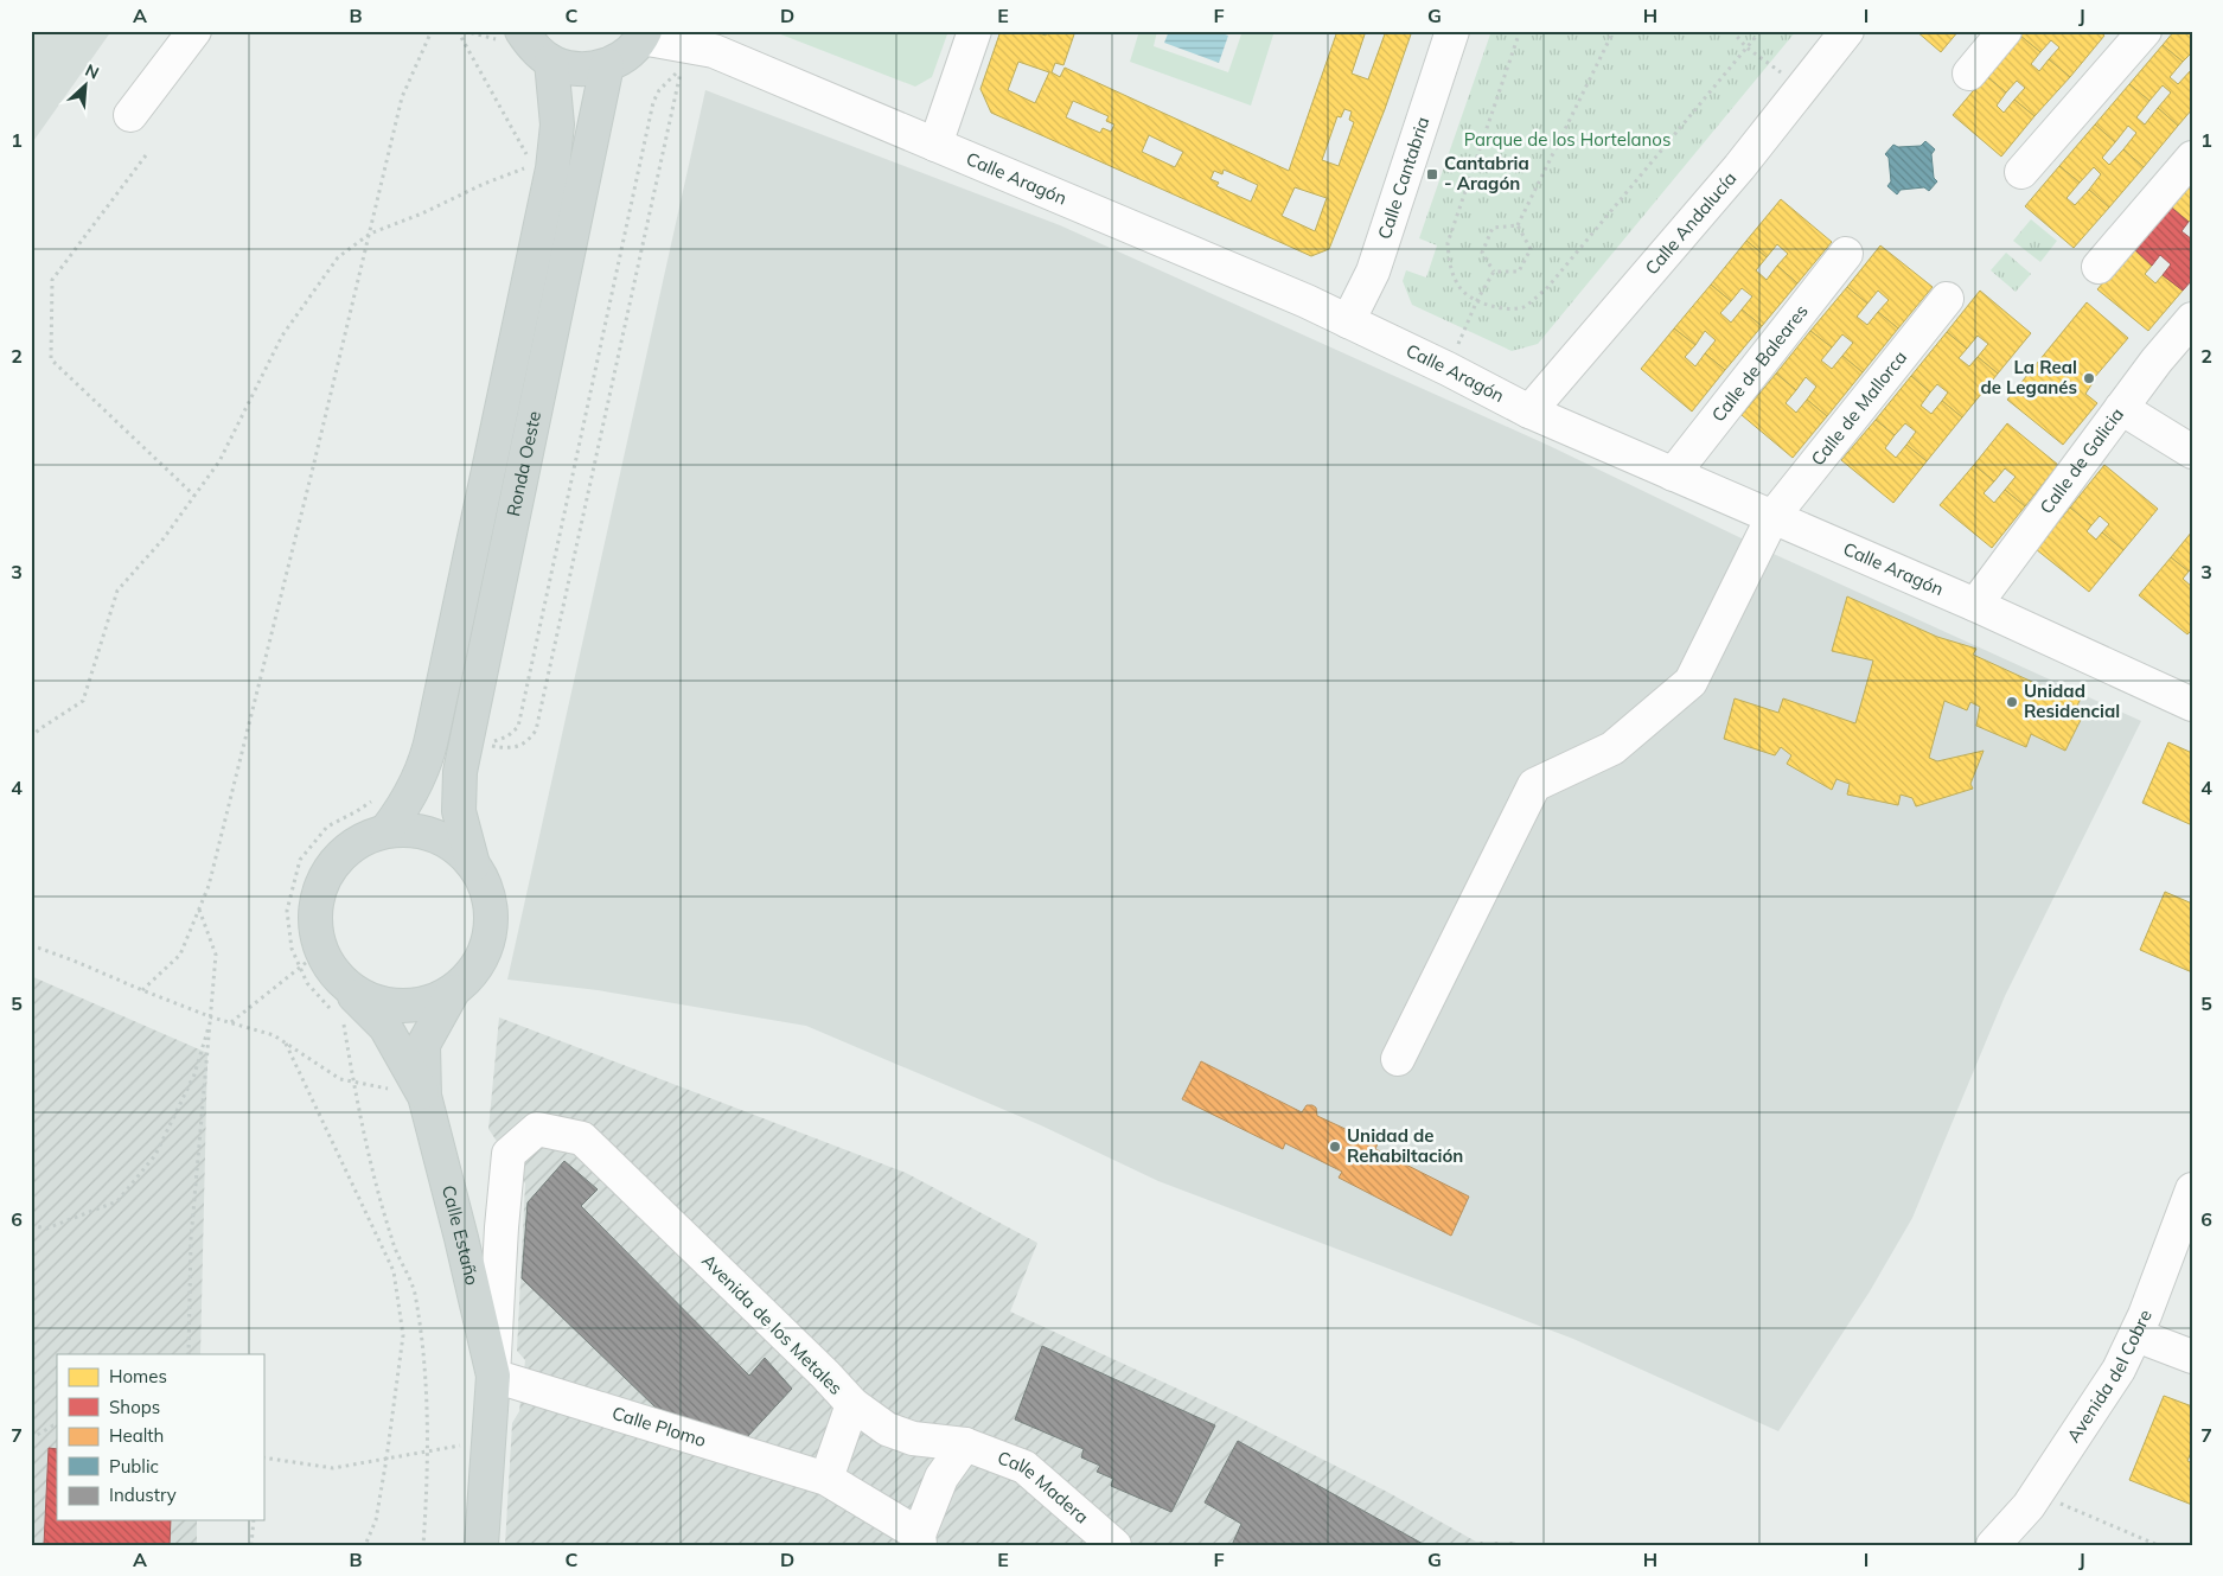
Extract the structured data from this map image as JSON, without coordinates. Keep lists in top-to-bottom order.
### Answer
{
  "streets": {
    "main road": ["Ronda Oeste", "Calle Estaño"],
    "street": [
      "Calle Aragón",
      "Calle Cantabria",
      "Calle Andalucía",
      "Calle de Baleares",
      "Calle de Mallorca",
      "Calle de Galicia",
      "Avenida de los Metales",
      "Avenida del Cobre",
      "Calle Plomo",
      "Calle Madera"
    ]
  },
  "crossings": [
    ["Calle Aragón", "Calle Cantabria"],
    ["Calle Aragón", "Calle Andalucía"],
    ["Calle Aragón", "Calle de Baleares"],
    ["Calle Aragón", "Calle de Mallorca"],
    ["Calle Aragón", "Calle de Galicia"],
    ["Ronda Oeste", "Calle Estaño"],
    ["Calle Estaño", "Avenida de los Metales"],
    ["Calle Estaño", "Calle Plomo"],
    ["Avenida de los Metales", "Calle Plomo"],
    ["Avenida de los Metales", "Calle Madera"]
  ],
  "parks": ["Parque de los Hortelanos"],
  "places": {
    "transit": ["Cantabria - Aragón"],
    "other": ["La Real de Leganés", "Unidad Residencial", "Unidad de Rehabiltación"]
  },
  "legend": [
    "Homes",
    "Shops",
    "Health",
    "Public",
    "Industry"
  ],
  "north": "top right",
  "grid": {
    "columns": [
      "A",
      "B",
      "C",
      "D",
      "E",
      "F",
      "G",
      "H",
      "I",
      "J"
    ],
    "rows": [
      "1",
      "2",
      "3",
      "4",
      "5",
      "6",
      "7"
    ]
  }
}
